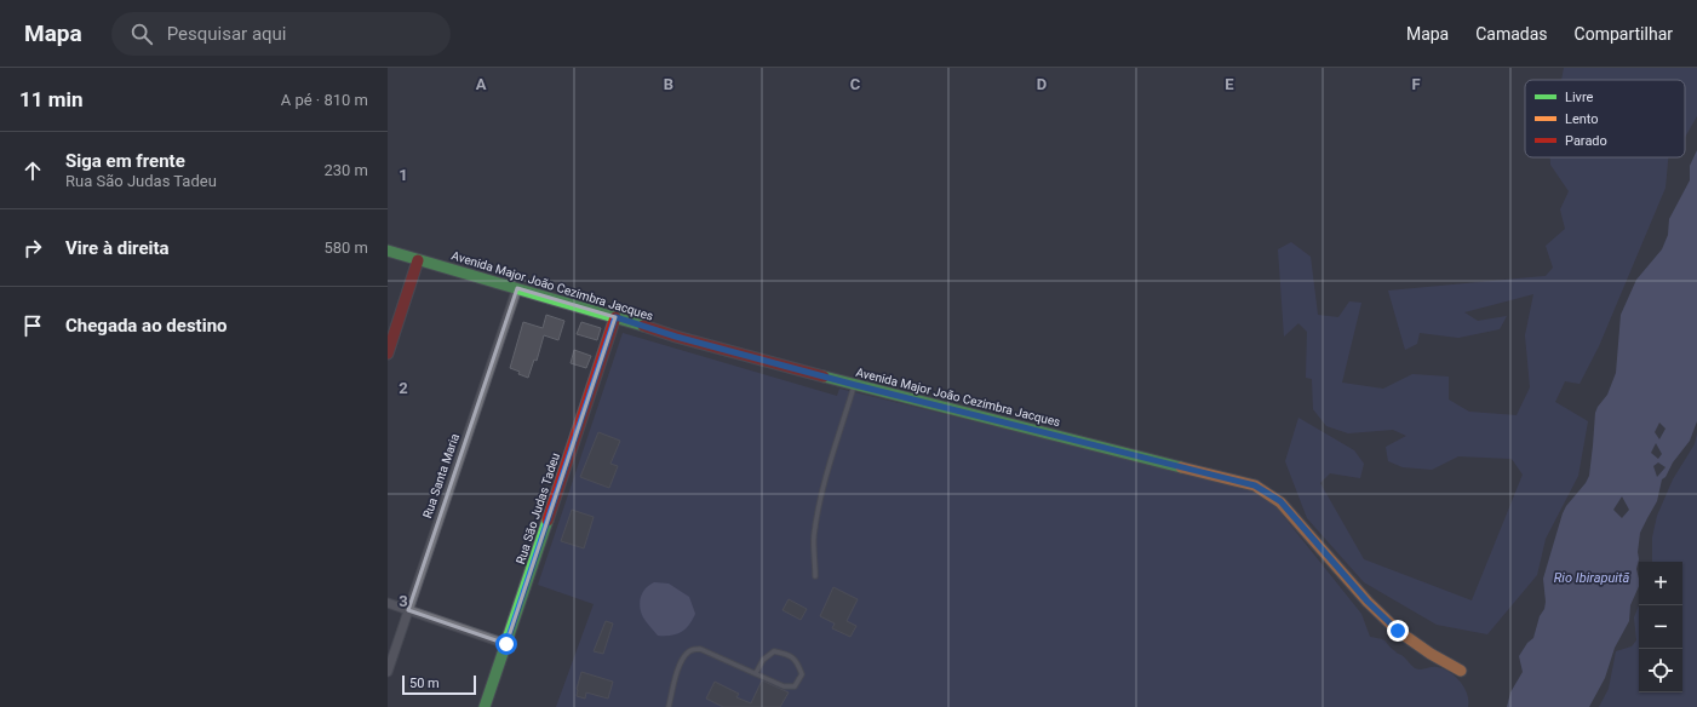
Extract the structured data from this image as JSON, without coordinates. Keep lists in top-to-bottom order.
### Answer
{
  "streets": {
    "street": ["Avenida Major João Cezimbra Jacques", "Rua Santa Maria", "Rua São Judas Tadeu"]
  },
  "crossings": [
    ["Avenida Major João Cezimbra Jacques", "Rua Santa Maria"],
    ["Avenida Major João Cezimbra Jacques", "Rua São Judas Tadeu"]
  ],
  "water": ["Rio Ibirapuitã"],
  "legend": ["Livre", "Lento", "Parado"],
  "scale_bar": "50 m",
  "page": {
    "header": "Mapa",
    "search": "Pesquisar aqui",
    "nav": ["Mapa", "Camadas", "Compartilhar"],
    "heading": ["11 min", "A pé · 810 m"],
    "list": [
      ["Siga em frente", "Rua São Judas Tadeu", "230 m"],
      ["Vire à direita", "580 m"],
      "Chegada ao destino"
    ],
    "map_buttons": ["+", "−"],
    "scale": "50 m"
  },
  "grid": {
    "columns": [
      "A",
      "B",
      "C",
      "D",
      "E",
      "F"
    ],
    "rows": ["1", "2", "3"]
  }
}
